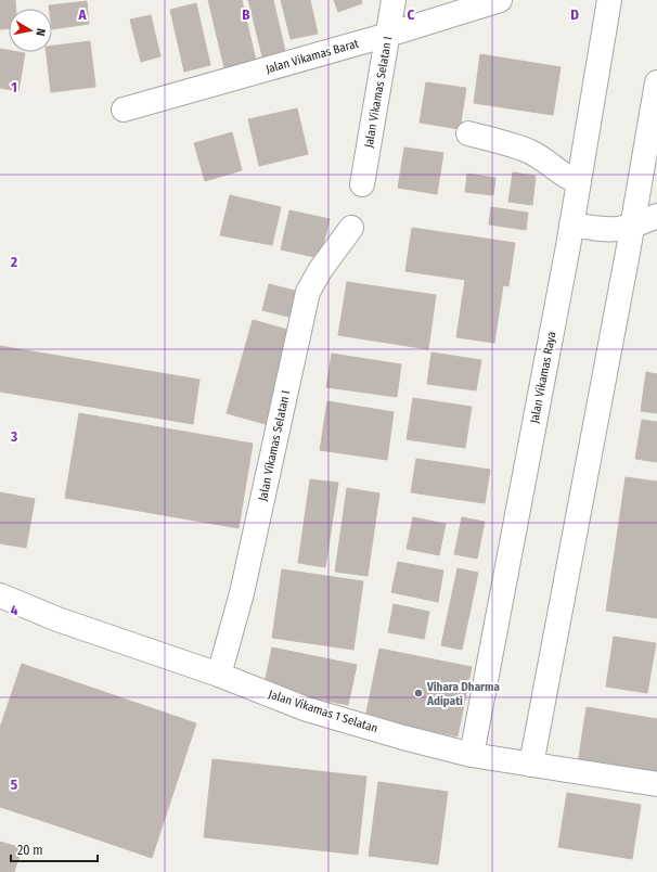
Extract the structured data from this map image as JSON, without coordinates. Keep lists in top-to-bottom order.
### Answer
{
  "streets": {
    "street": [
      "Jalan Vikamas Barat",
      "Jalan Vikamas Selatan I",
      "Jalan Vikamas Raya",
      "Jalan Vikamas 1 Selatan"
    ]
  },
  "crossings": [
    ["Jalan Vikamas Barat", "Jalan Vikamas Selatan I"],
    ["Jalan Vikamas Selatan I", "Jalan Vikamas 1 Selatan"],
    ["Jalan Vikamas Raya", "Jalan Vikamas 1 Selatan"]
  ],
  "places": ["Vihara Dharma Adipati"],
  "scale_bar": "20 m",
  "north": "right",
  "grid": {
    "columns": [
      "A",
      "B",
      "C",
      "D"
    ],
    "rows": [
      "1",
      "2",
      "3",
      "4",
      "5"
    ]
  }
}
